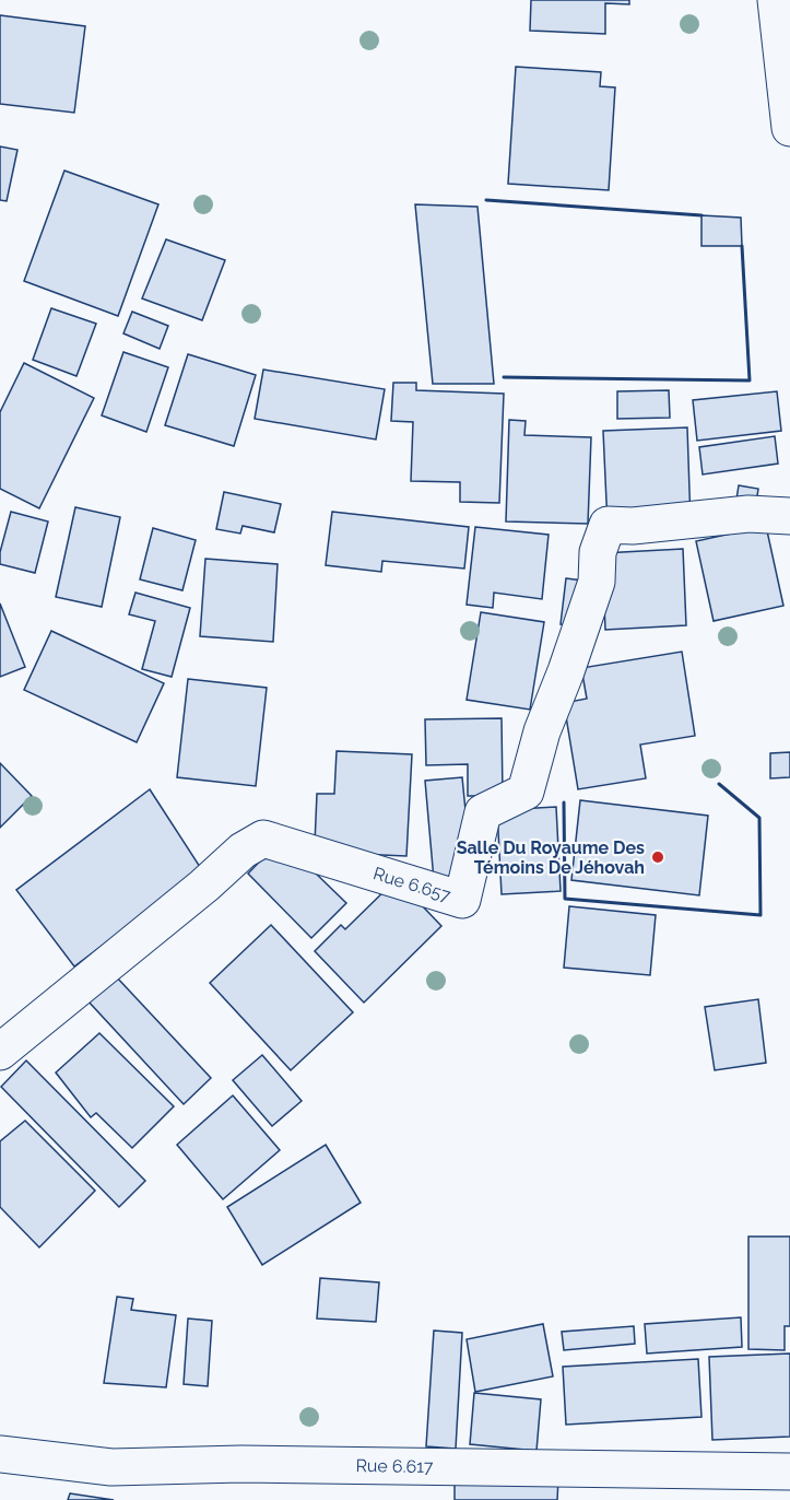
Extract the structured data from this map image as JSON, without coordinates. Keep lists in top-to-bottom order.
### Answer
{
  "streets": {
    "main road": ["Rue 6.657", "Rue 6.617"]
  },
  "places": ["Salle Du Royaume Des Témoins De Jéhovah"]
}
